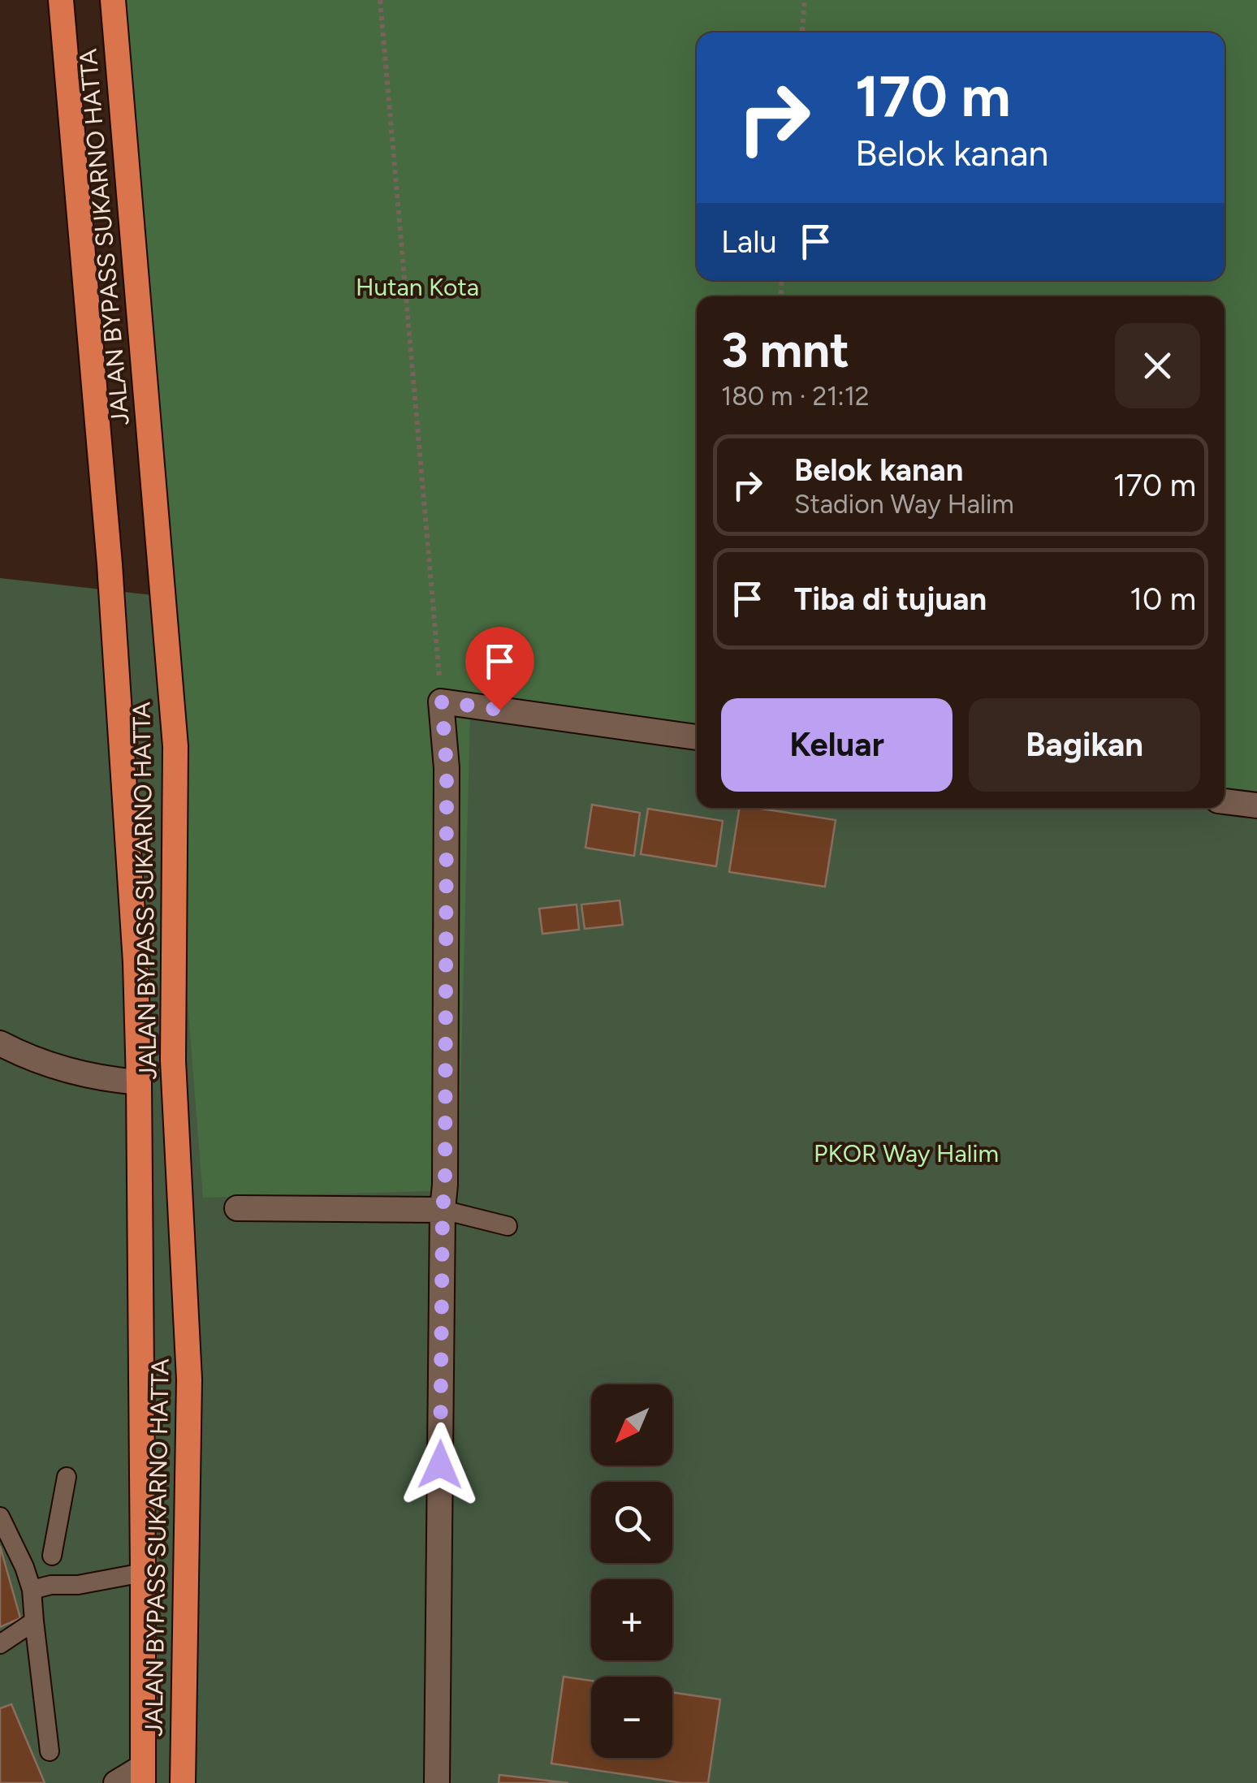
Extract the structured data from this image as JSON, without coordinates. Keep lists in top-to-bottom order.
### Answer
{
  "streets": {
    "highway": ["JALAN BYPASS SUKARNO HATTA"]
  },
  "parks": ["Hutan Kota", "PKOR Way Halim"],
  "north": "bottom left",
  "page": {
    "turn": ["170 m", "Belok kanan"],
    "then": "Lalu",
    "heading": ["3 mnt", "180 m · 21:12"],
    "list": [
      {
        "name": "Belok kanan",
        "note": "Stadion Way Halim",
        "value": "170 m"
      },
      {
        "name": "Tiba di tujuan",
        "value": "10 m"
      }
    ],
    "buttons": ["Keluar", "Bagikan"],
    "map_buttons": ["+", "−"]
  }
}
